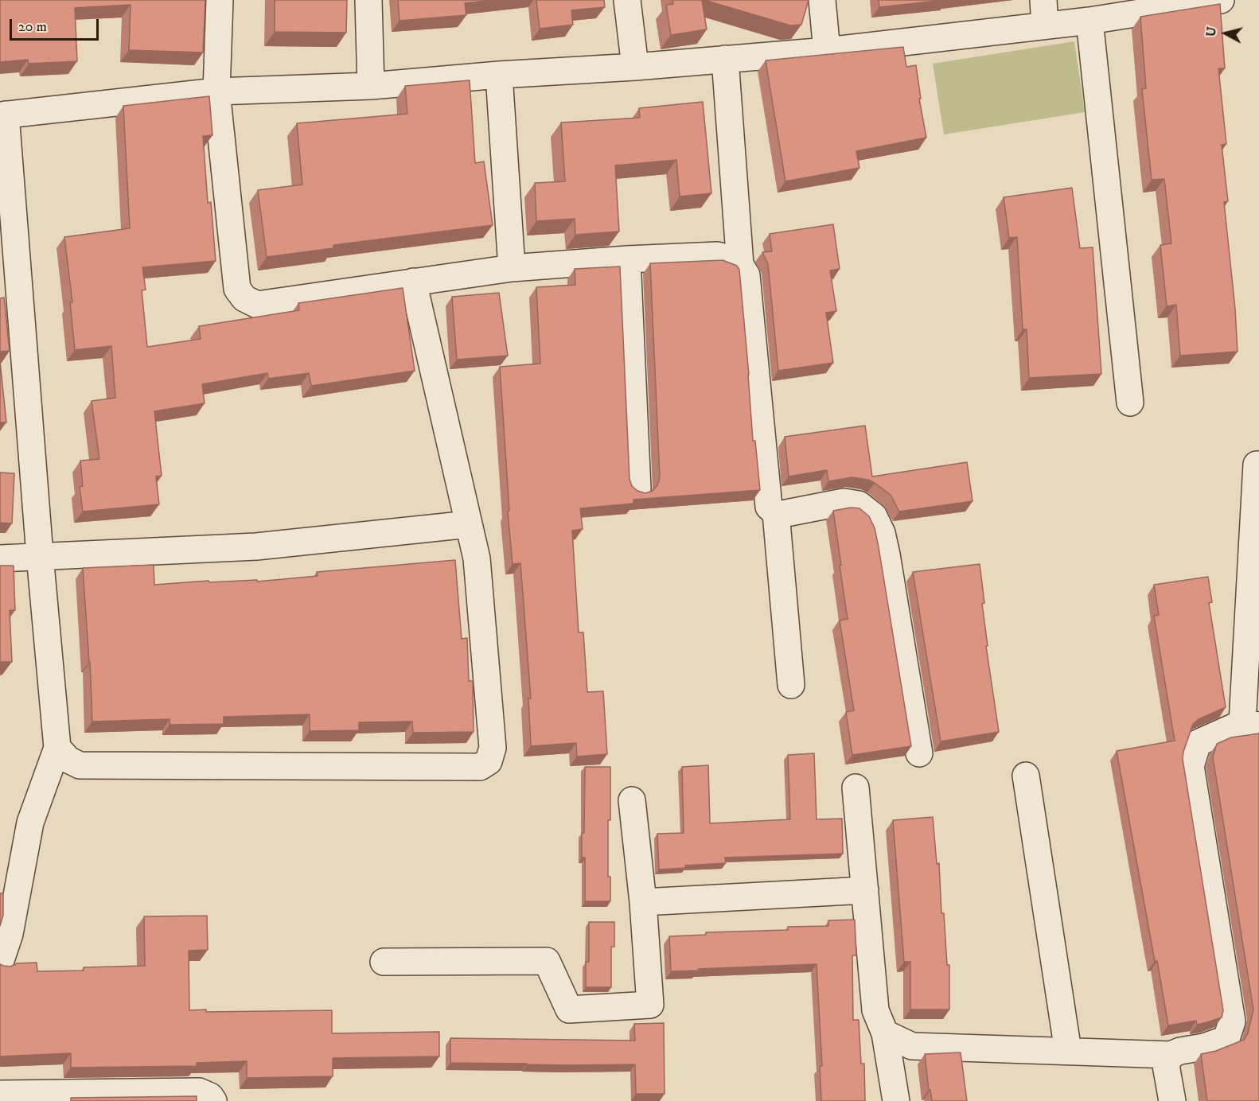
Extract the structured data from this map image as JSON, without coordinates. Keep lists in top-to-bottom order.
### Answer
{
  "scale_bar": "20 m",
  "north": "left"
}
